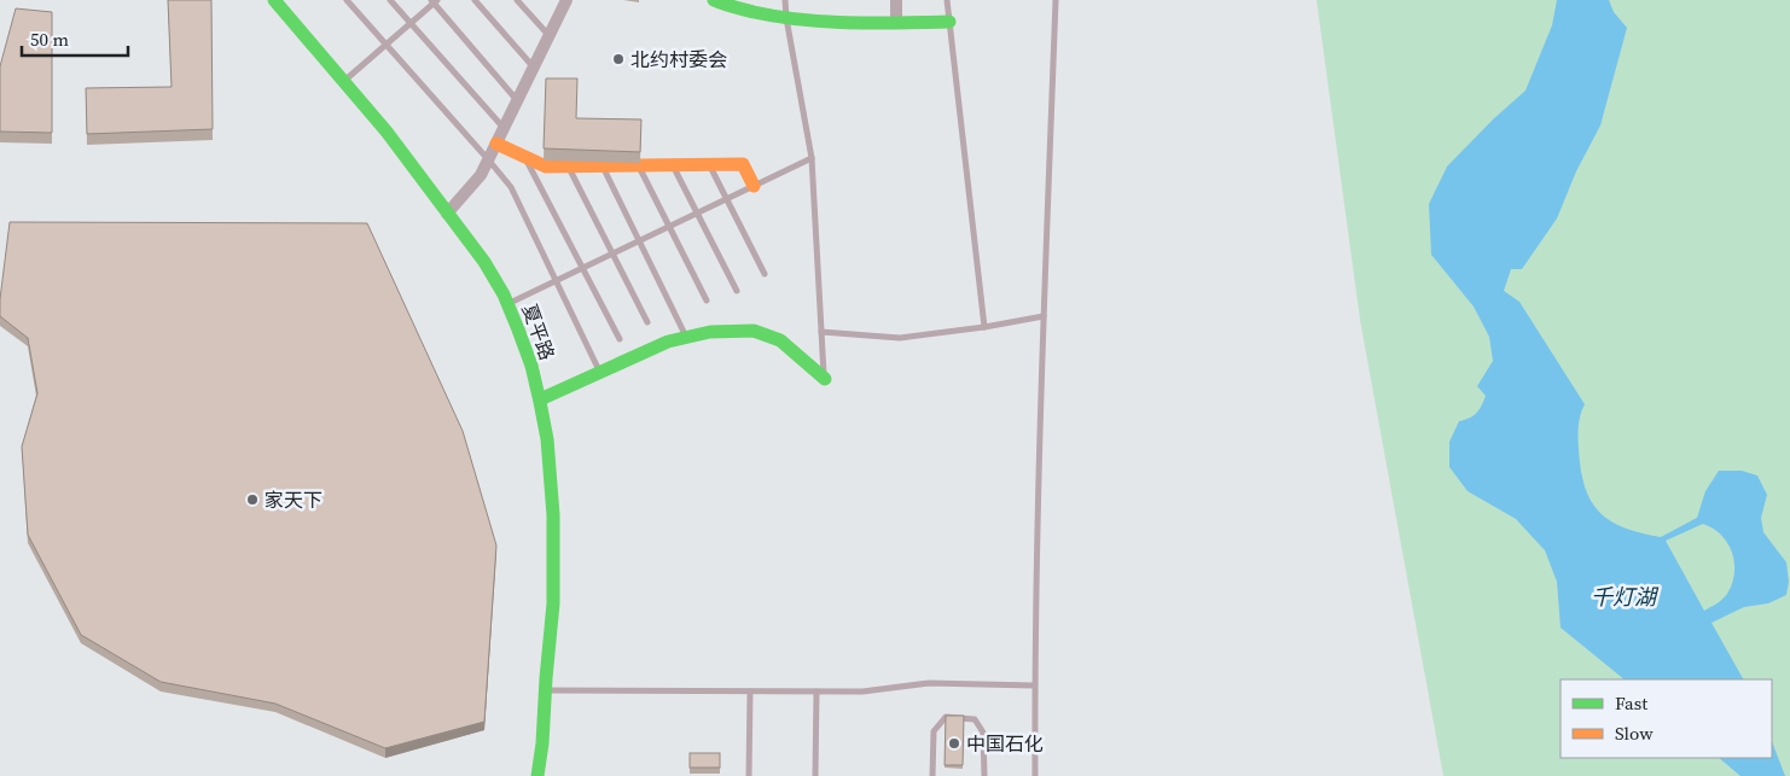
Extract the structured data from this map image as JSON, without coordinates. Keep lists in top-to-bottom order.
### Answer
{
  "streets": {
    "main road": ["夏平路"]
  },
  "water": ["千灯湖"],
  "places": ["北约村委会", "家天下", "中国石化"],
  "legend": ["Fast", "Slow"],
  "scale_bar": "50 m"
}
